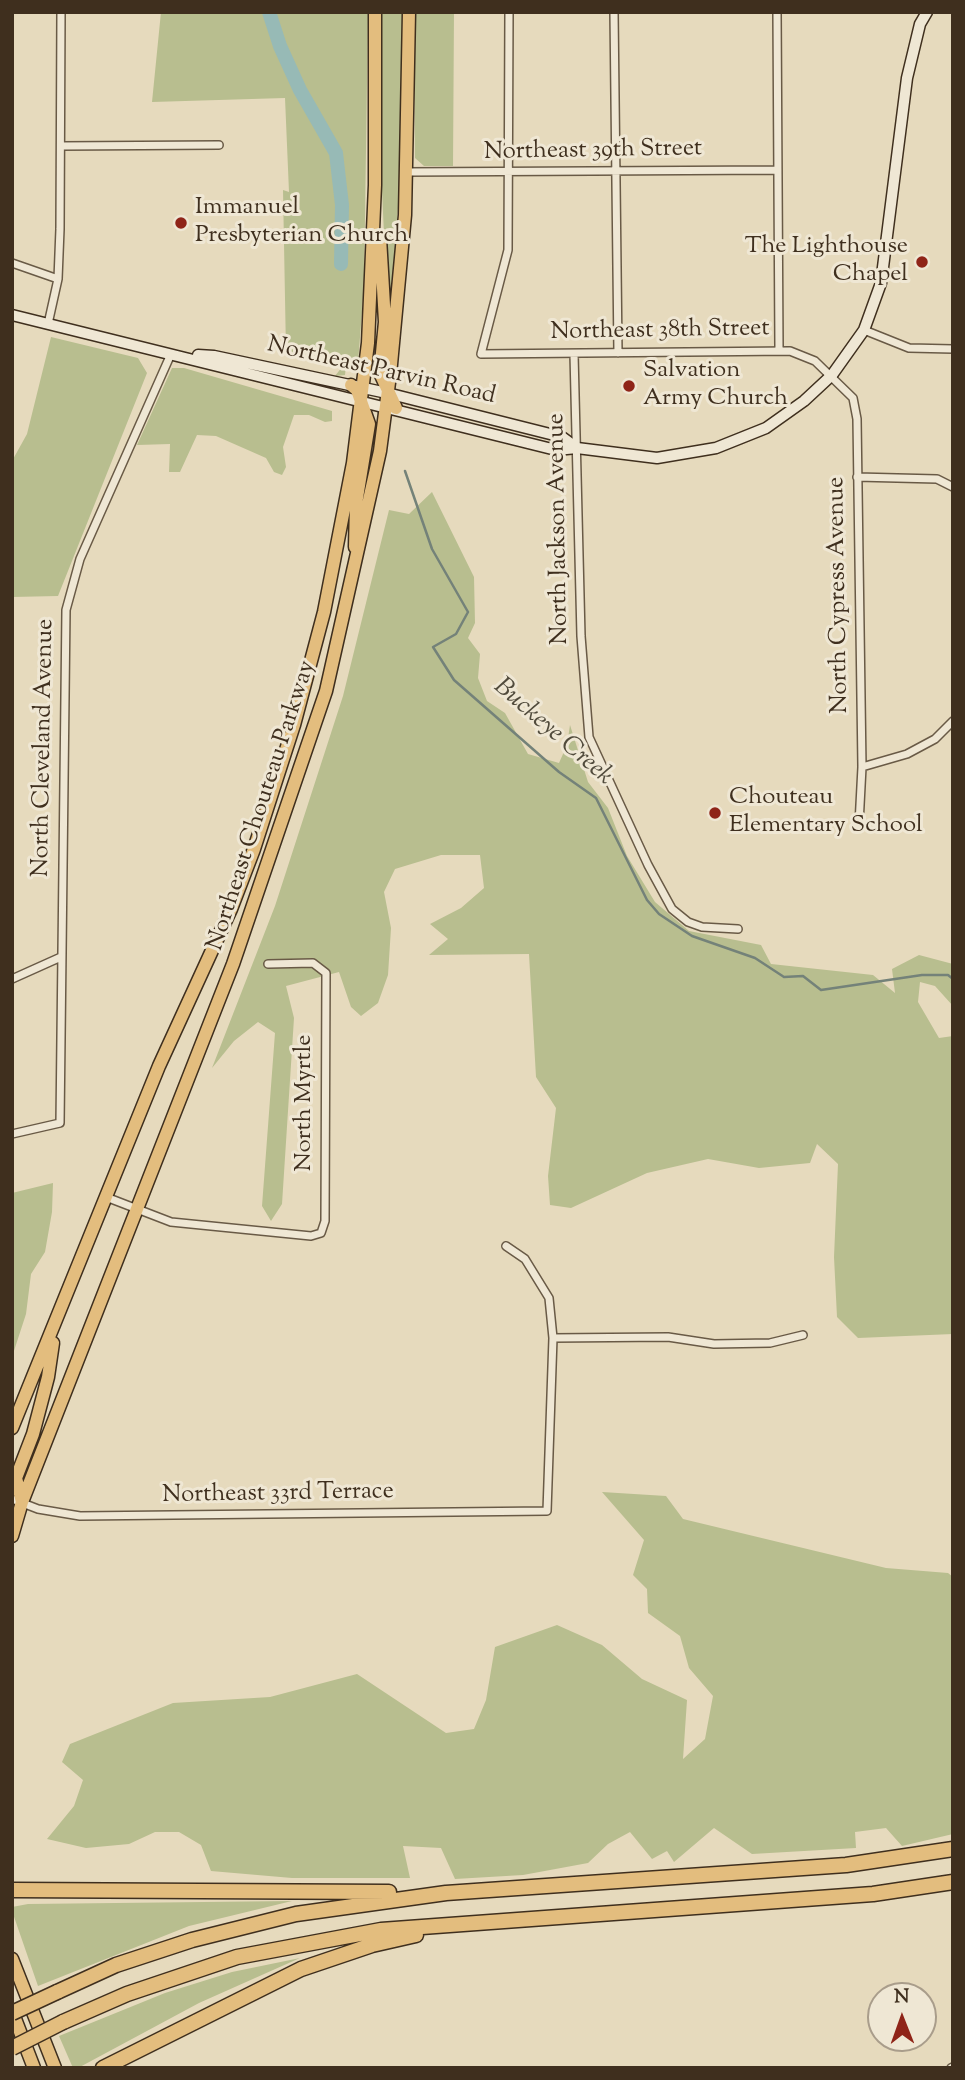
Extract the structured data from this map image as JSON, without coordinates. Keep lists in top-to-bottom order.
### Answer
{
  "streets": {
    "main road": ["Northeast Parvin Road", "Northeast Chouteau Parkway"],
    "street": [
      "Northeast 39th Street",
      "Northeast 38th Street",
      "North Jackson Avenue",
      "North Cypress Avenue",
      "North Cleveland Avenue",
      "North Myrtle",
      "Northeast 33rd Terrace"
    ]
  },
  "crossings": [
    ["Northeast 39th Street", "Northeast 38th Street"],
    ["Northeast 39th Street", "Northeast Chouteau Parkway"],
    ["Northeast 38th Street", "Northeast Parvin Road"],
    ["Northeast 38th Street", "North Jackson Avenue"],
    ["Northeast 38th Street", "North Cypress Avenue"],
    ["Northeast Parvin Road", "North Jackson Avenue"],
    ["Northeast Parvin Road", "North Cypress Avenue"],
    ["Northeast Parvin Road", "North Cleveland Avenue"],
    ["Northeast Parvin Road", "Northeast Chouteau Parkway"],
    ["Northeast Chouteau Parkway", "North Myrtle"],
    ["Northeast Chouteau Parkway", "Northeast 33rd Terrace"]
  ],
  "water": ["Buckeye Creek"],
  "places": [
    "Immanuel Presbyterian Church",
    "The Lighthouse Chapel",
    "Salvation Army Church",
    "Chouteau Elementary School"
  ],
  "north": "top"
}
